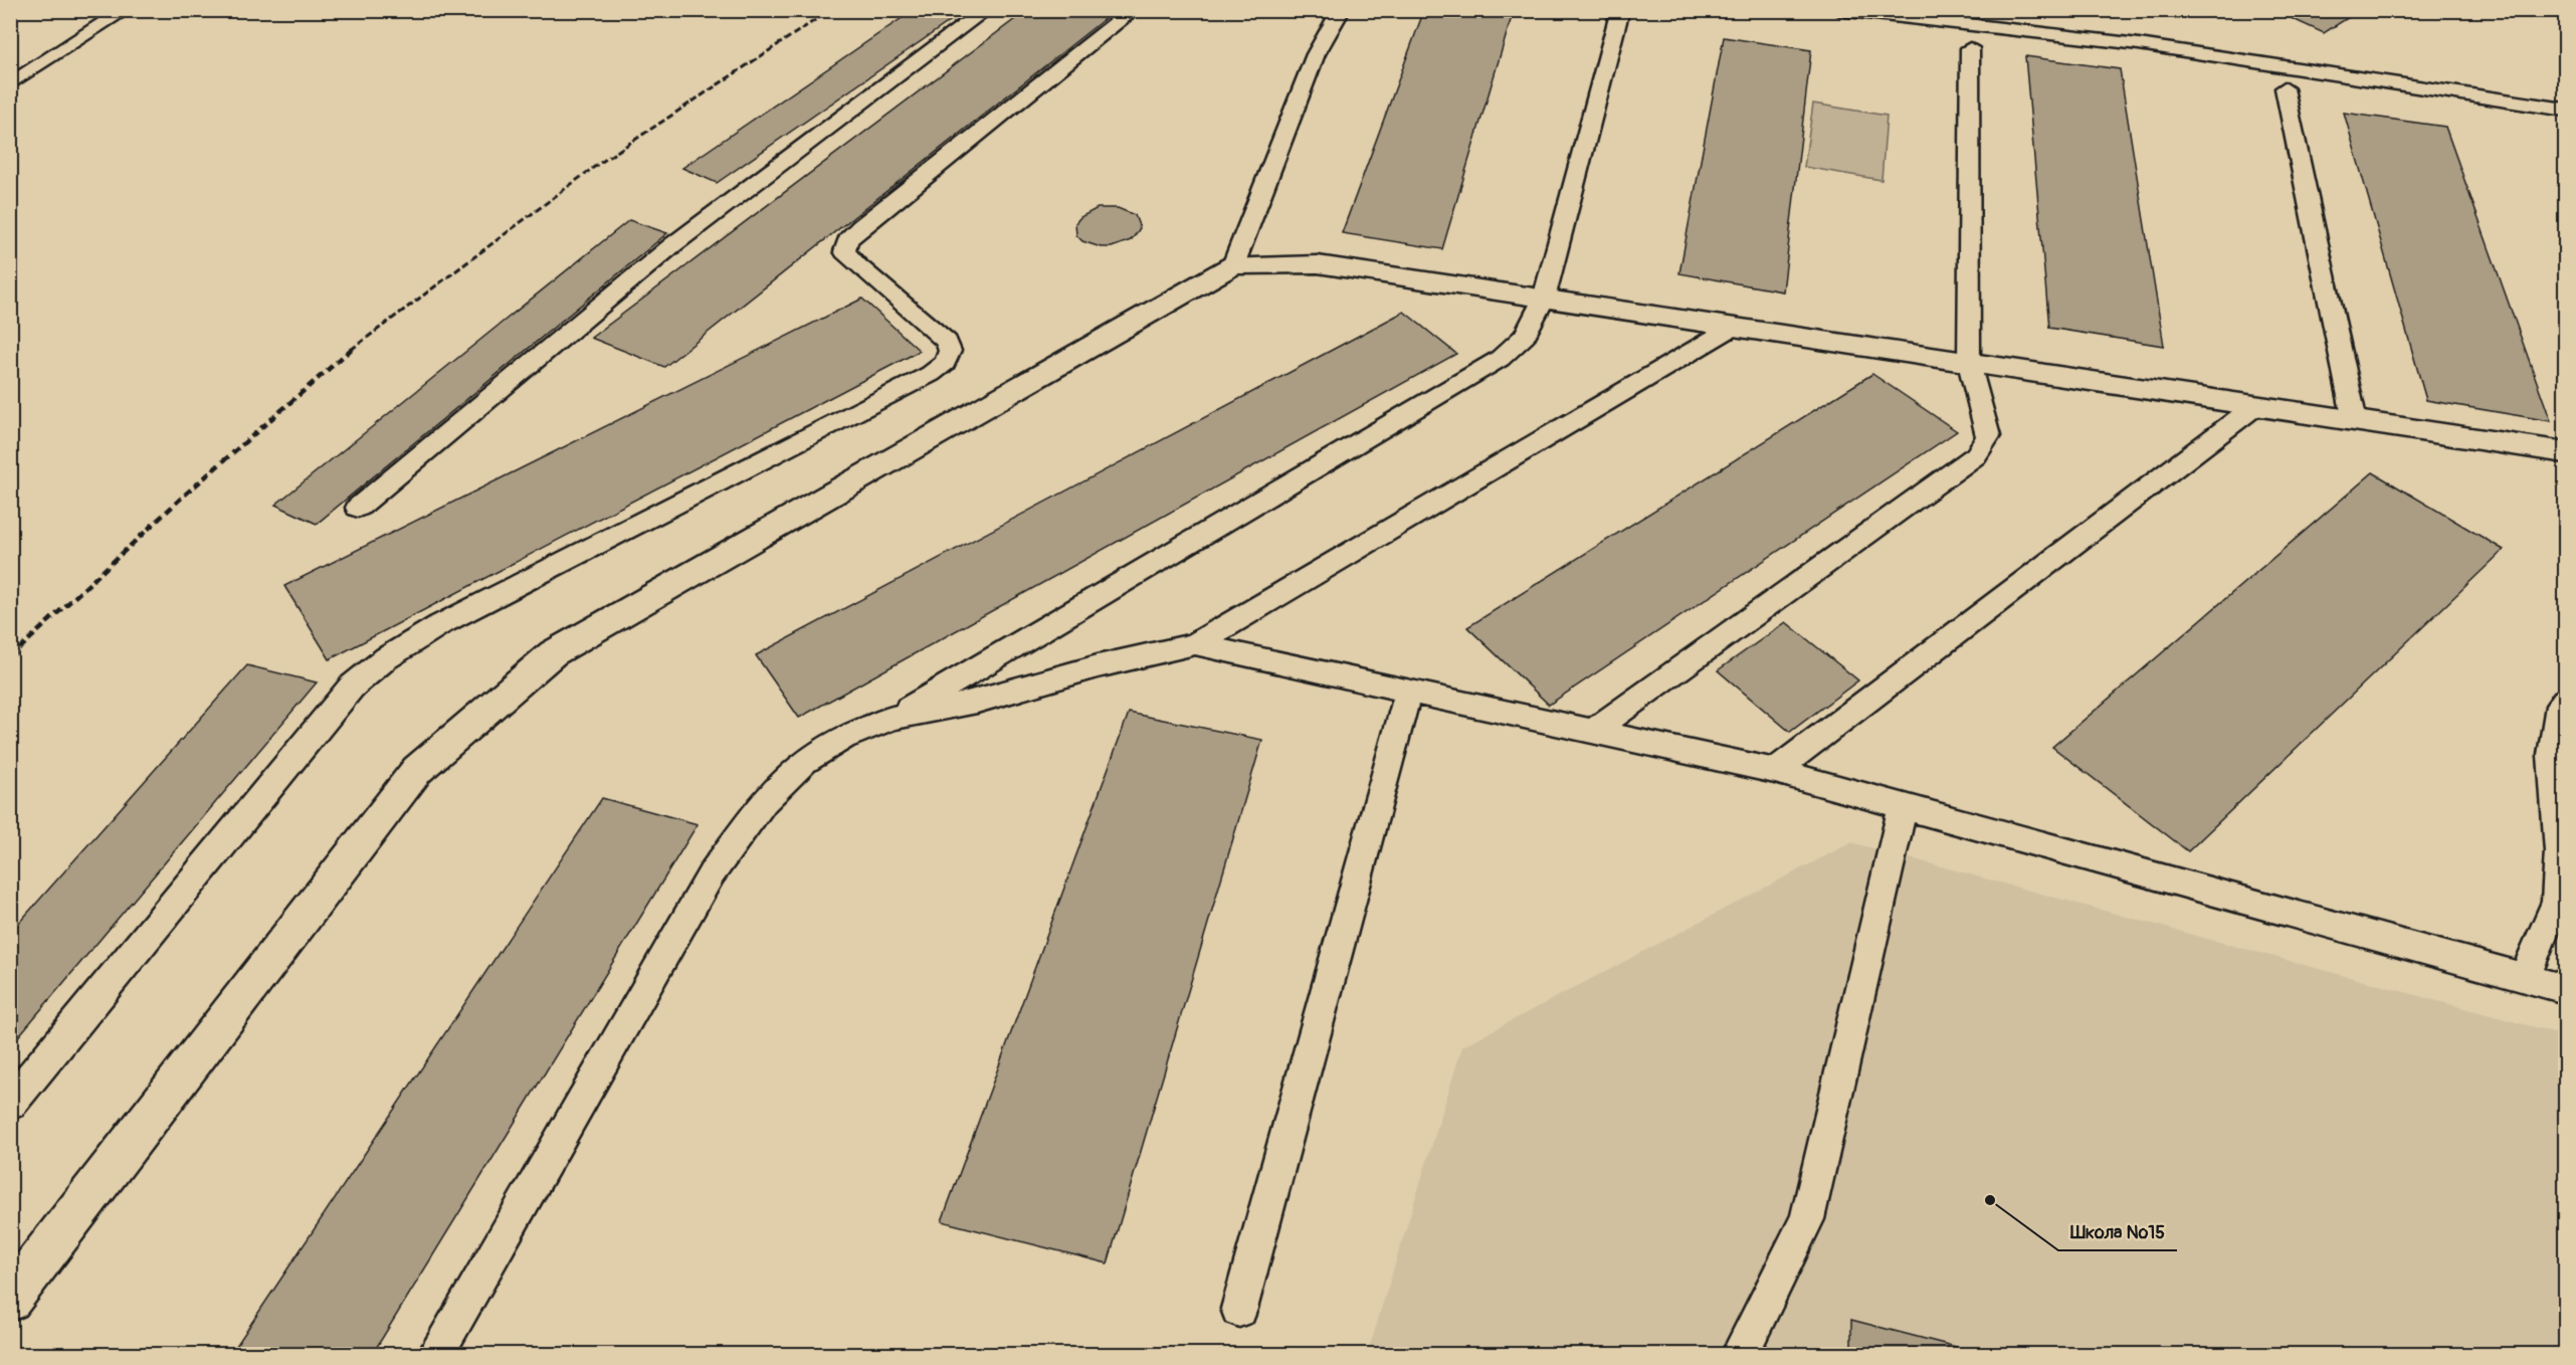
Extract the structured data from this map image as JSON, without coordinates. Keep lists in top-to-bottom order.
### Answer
{
  "places": ["Школа №15"]
}
